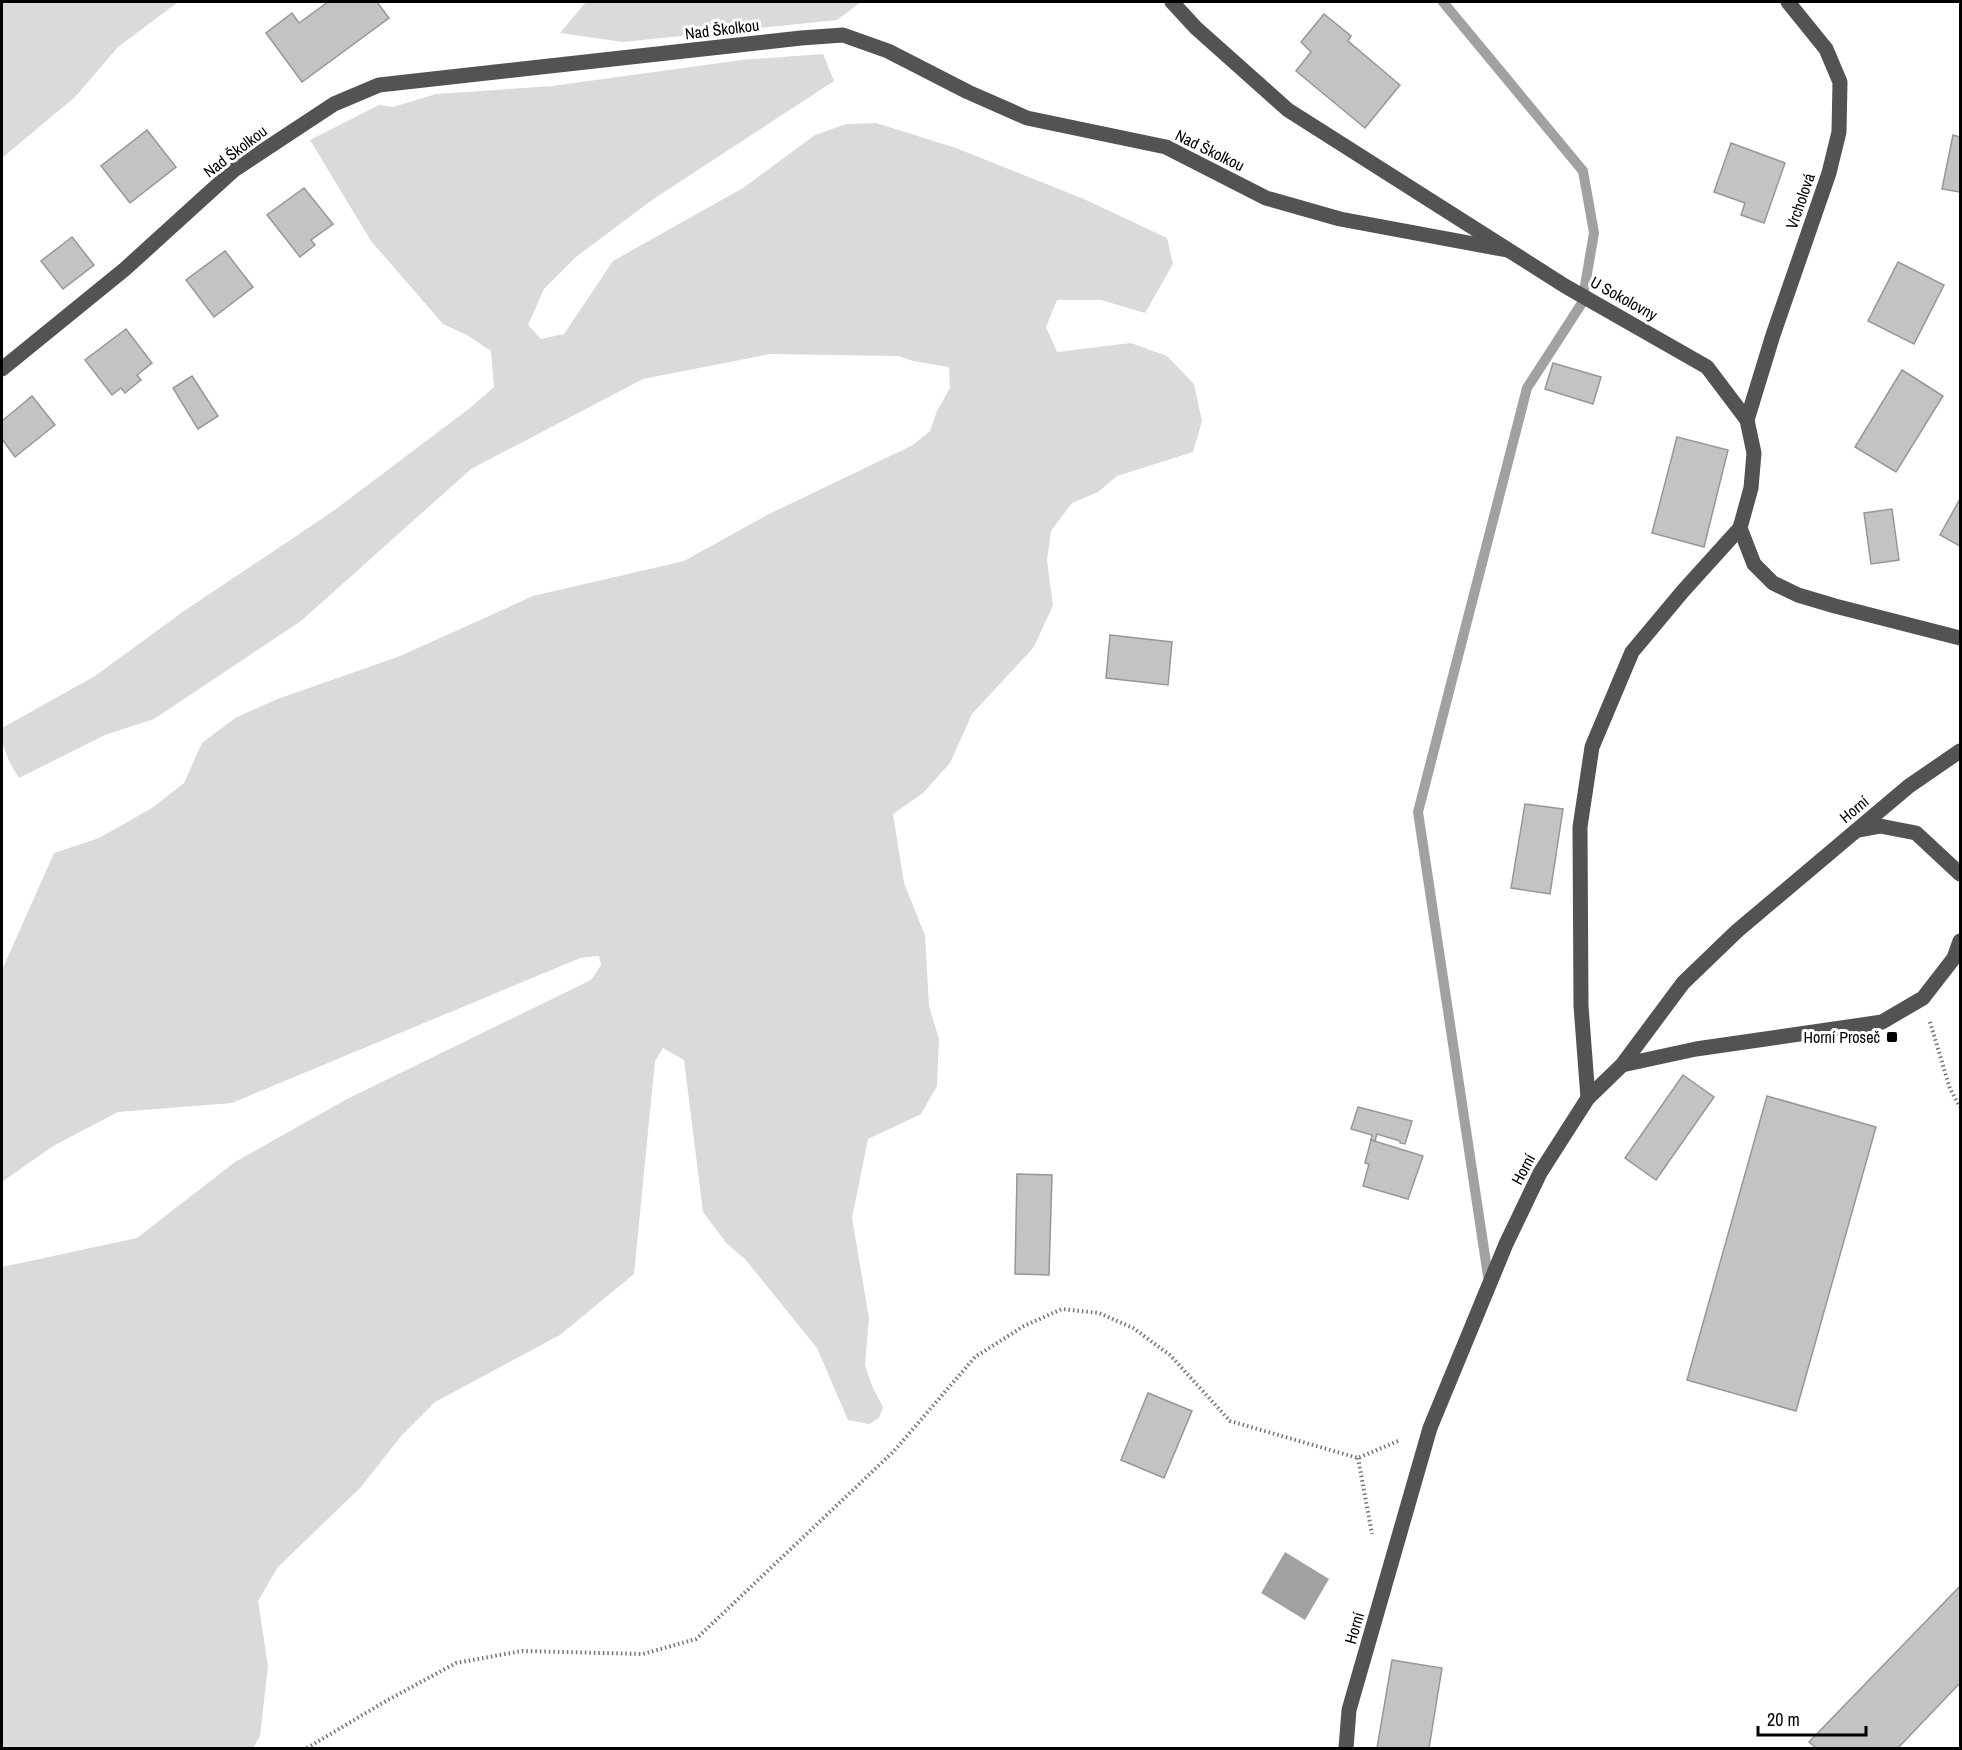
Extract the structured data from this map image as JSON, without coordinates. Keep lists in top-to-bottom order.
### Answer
{
  "streets": {
    "street": [
      "Nad Školkou",
      "Vrcholová",
      "U Sokolovny",
      "Horní"
    ]
  },
  "crossings": [
    ["Nad Školkou", "U Sokolovny"],
    ["Vrcholová", "U Sokolovny"]
  ],
  "places": {
    "transit": ["Horní Proseč"]
  },
  "scale_bar": "20 m"
}
